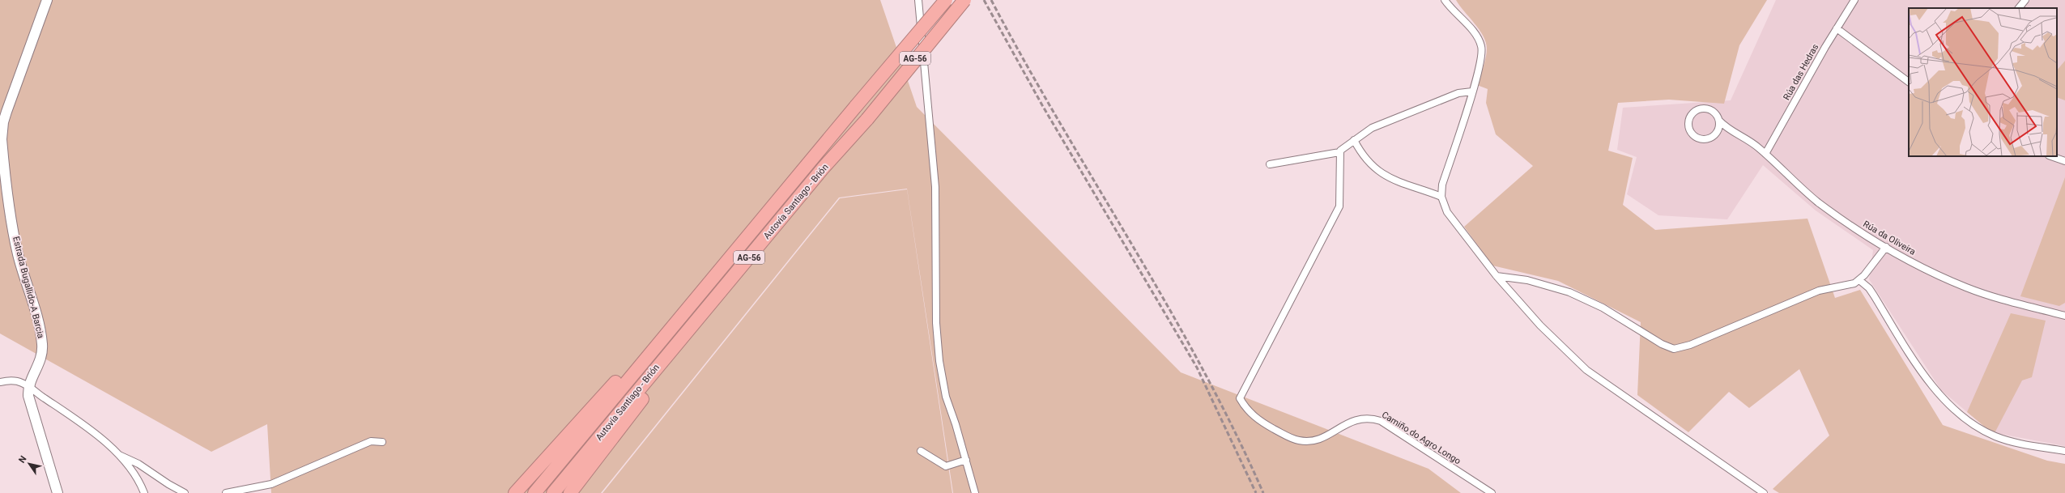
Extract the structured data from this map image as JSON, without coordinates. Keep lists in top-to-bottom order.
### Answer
{
  "streets": {
    "highway": ["AG-56", "Autovía Santiago - Brión"],
    "street": [
      "Rúa das Hedras",
      "Rúa da Oliveira",
      "Estrada Bugallido-A Barcia",
      "Camiño do Agro Longo"
    ]
  },
  "crossings": [
    ["Rúa das Hedras", "Rúa da Oliveira"]
  ],
  "north": "top left"
}
